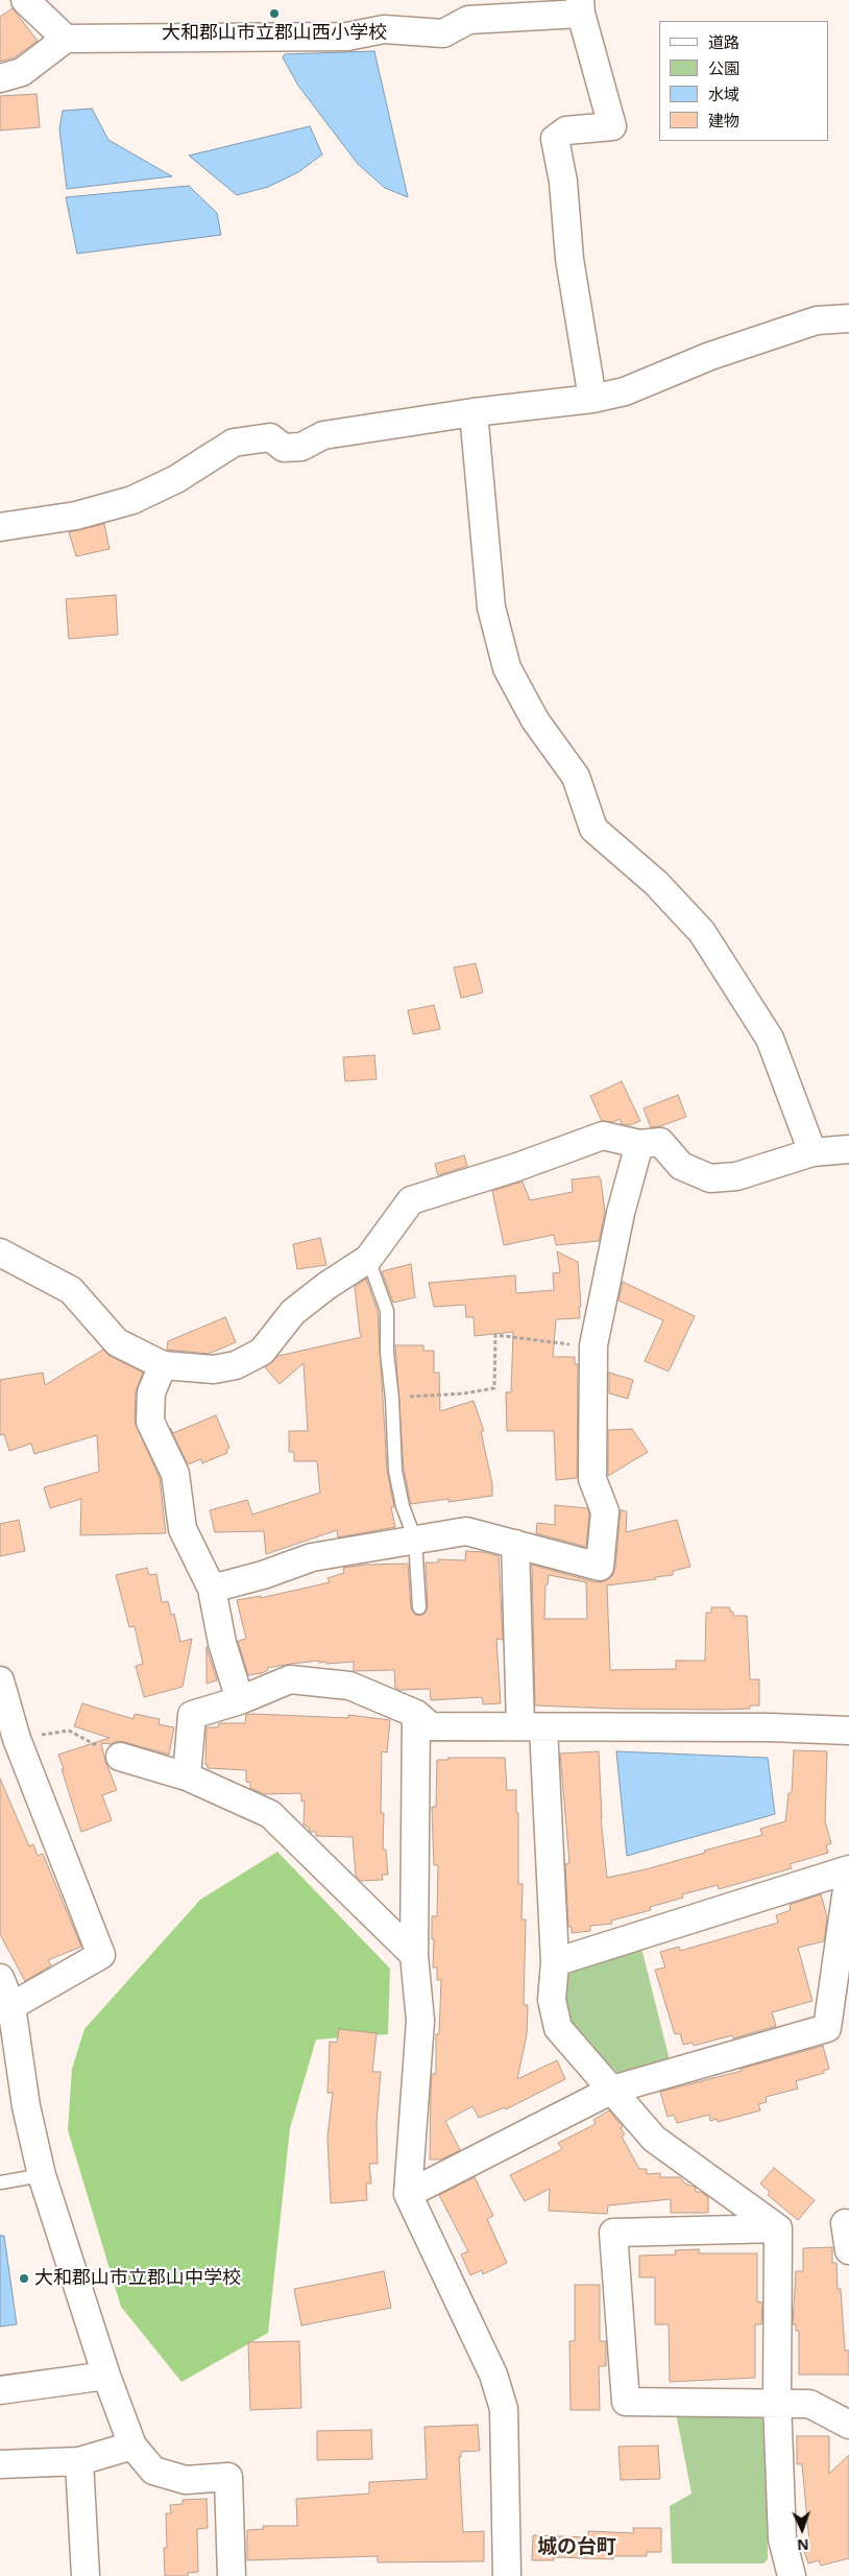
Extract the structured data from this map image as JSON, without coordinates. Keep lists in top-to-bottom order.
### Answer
{
  "districts": ["城の台町"],
  "places": ["大和郡山市立郡山西小学校", "大和郡山市立郡山中学校"],
  "legend": [
    "道路",
    "公園",
    "水域",
    "建物"
  ],
  "north": "bottom"
}
